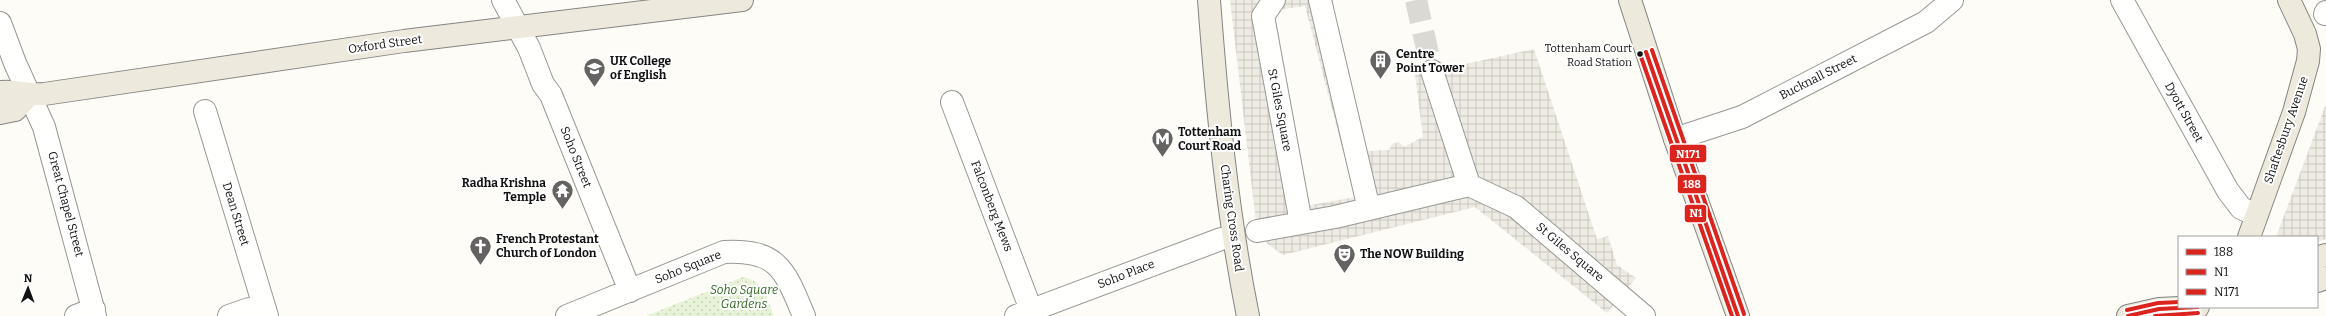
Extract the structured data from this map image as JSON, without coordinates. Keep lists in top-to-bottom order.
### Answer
{
  "streets": {
    "main road": ["Oxford Street", "Shaftesbury Avenue", "Charing Cross Road"],
    "street": [
      "Bucknall Street",
      "St Giles Square",
      "Dyott Street",
      "Soho Street",
      "Great Chapel Street",
      "Falconberg Mews",
      "Dean Street",
      "Soho Square",
      "Soho Place"
    ]
  },
  "crossings": [
    ["Oxford Street", "Soho Street"],
    ["Oxford Street", "Great Chapel Street"],
    ["Dyott Street", "Shaftesbury Avenue"],
    ["Soho Street", "Soho Square"],
    ["Falconberg Mews", "Soho Place"]
  ],
  "parks": ["Soho Square Gardens"],
  "places": {
    "other": ["Tottenham Court Road Station"],
    "building": ["Centre Point Tower"],
    "school or university": ["UK College of English"],
    "metro station": ["Tottenham Court Road"],
    "temple": ["Radha Krishna Temple"],
    "church": ["French Protestant Church of London"],
    "theatre": ["The NOW Building"]
  },
  "lines": ["transit line N171", "transit line 188", "transit line N1"],
  "legend": ["188", "N1", "N171"],
  "north": "top"
}
